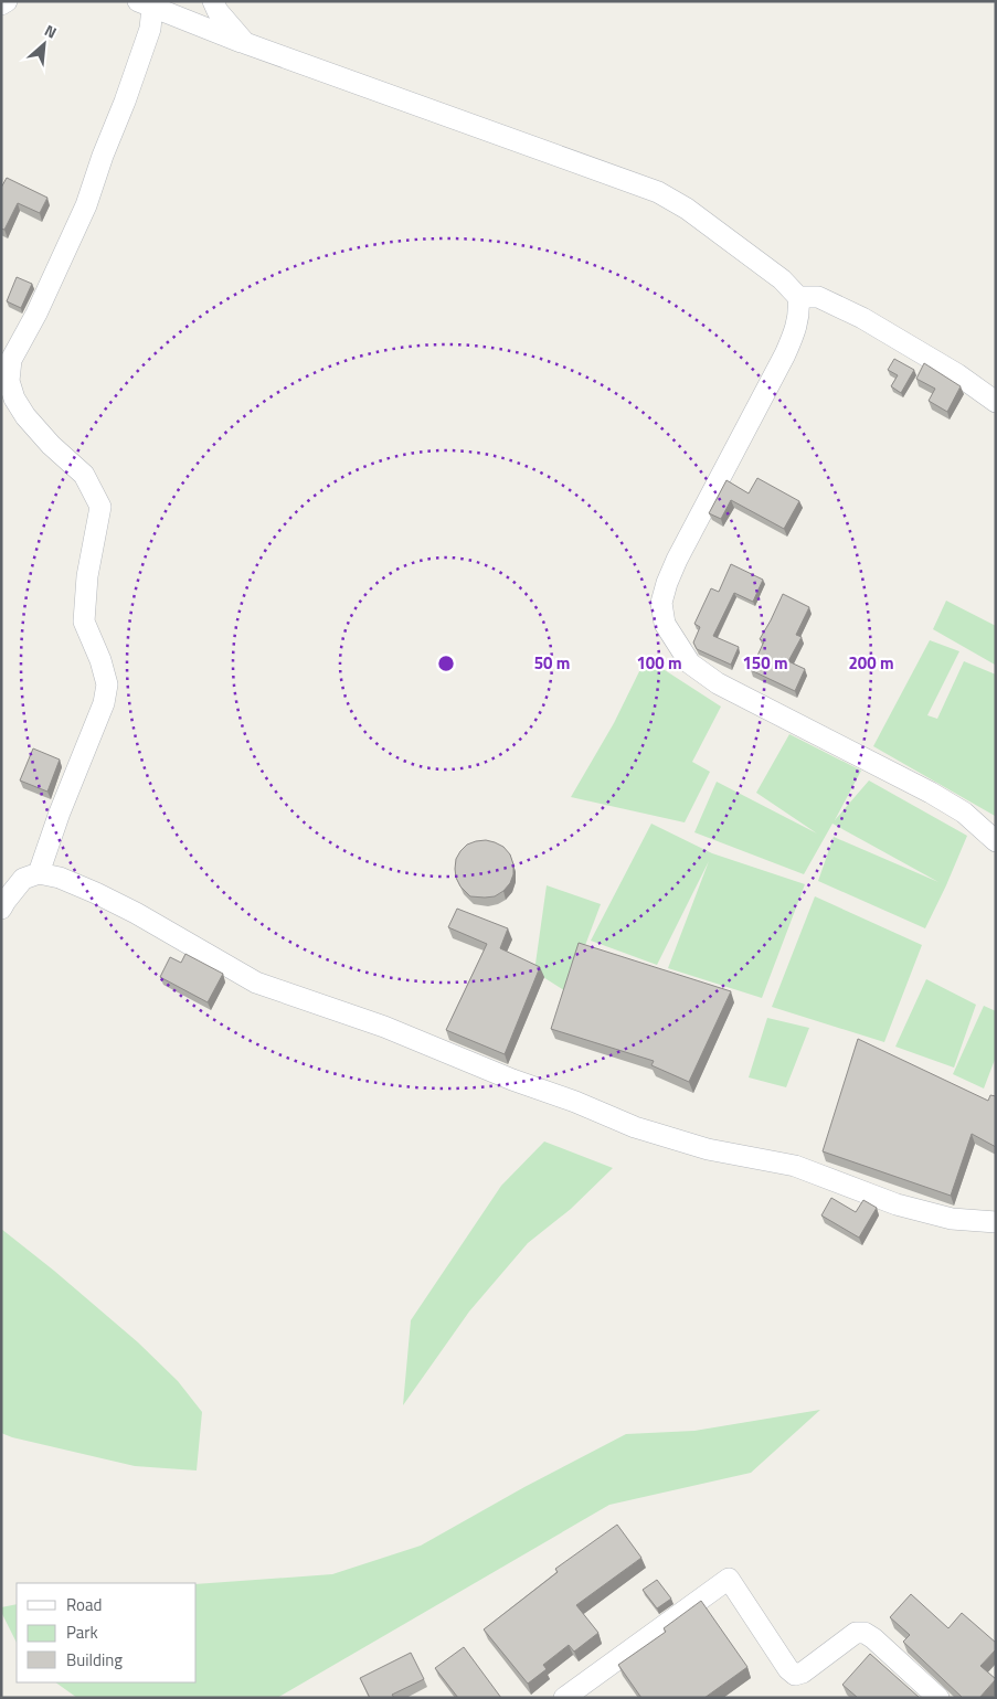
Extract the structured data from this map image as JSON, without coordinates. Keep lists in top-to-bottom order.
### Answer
{
  "legend": ["Road", "Park", "Building"],
  "north": "top right",
  "rings": [
    "50 m",
    "100 m",
    "150 m",
    "200 m"
  ]
}
